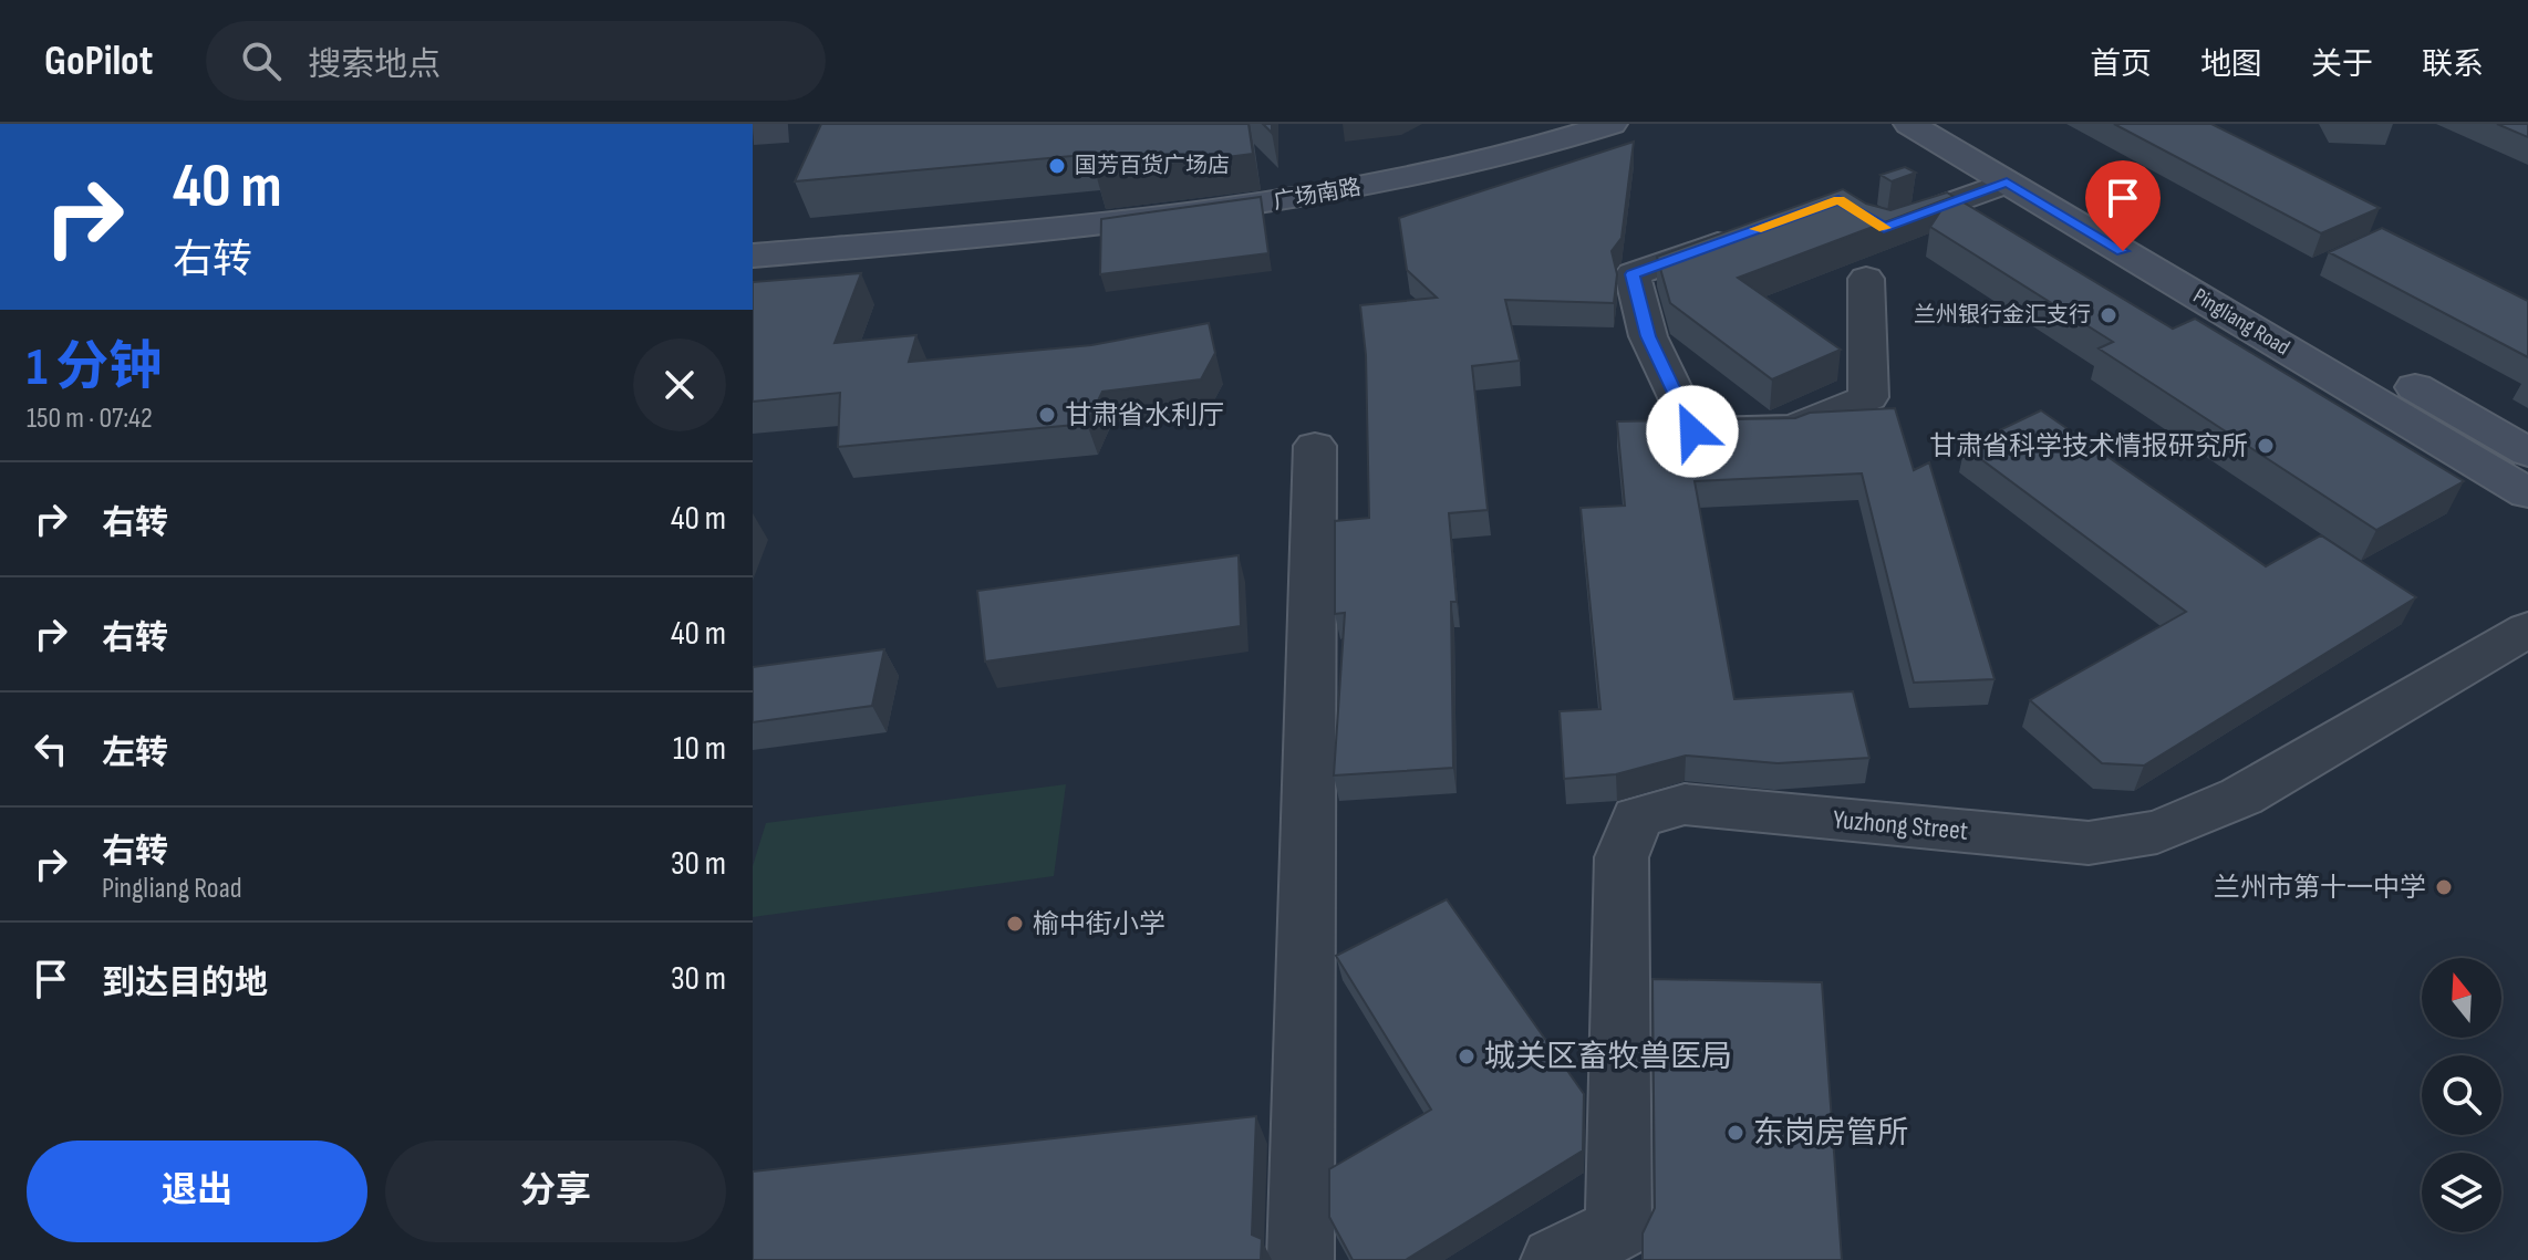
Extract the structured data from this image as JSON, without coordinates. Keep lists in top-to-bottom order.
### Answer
{
  "streets": {
    "street": ["广场南路", "Pingliang Road", "Yuzhong Street"]
  },
  "places": [
    "国芳百货广场店",
    "兰州银行金汇支行",
    "甘肃省水利厅",
    "甘肃省科学技术情报研究所",
    "兰州市第十一中学",
    "榆中街小学",
    "城关区畜牧兽医局",
    "东岗房管所"
  ],
  "north": "top",
  "page": {
    "header": "GoPilot",
    "search": "搜索地点",
    "nav": [
      "首页",
      "地图",
      "关于",
      "联系"
    ],
    "turn": ["40 m", "右转"],
    "heading": ["1 分钟", "150 m · 07:42"],
    "list": [
      {
        "name": "右转",
        "value": "40 m"
      },
      {
        "name": "右转",
        "value": "40 m"
      },
      {
        "name": "左转",
        "value": "10 m"
      },
      {
        "name": "右转",
        "note": "Pingliang Road",
        "value": "30 m"
      },
      {
        "name": "到达目的地",
        "value": "30 m"
      }
    ],
    "buttons": ["退出", "分享"]
  }
}
